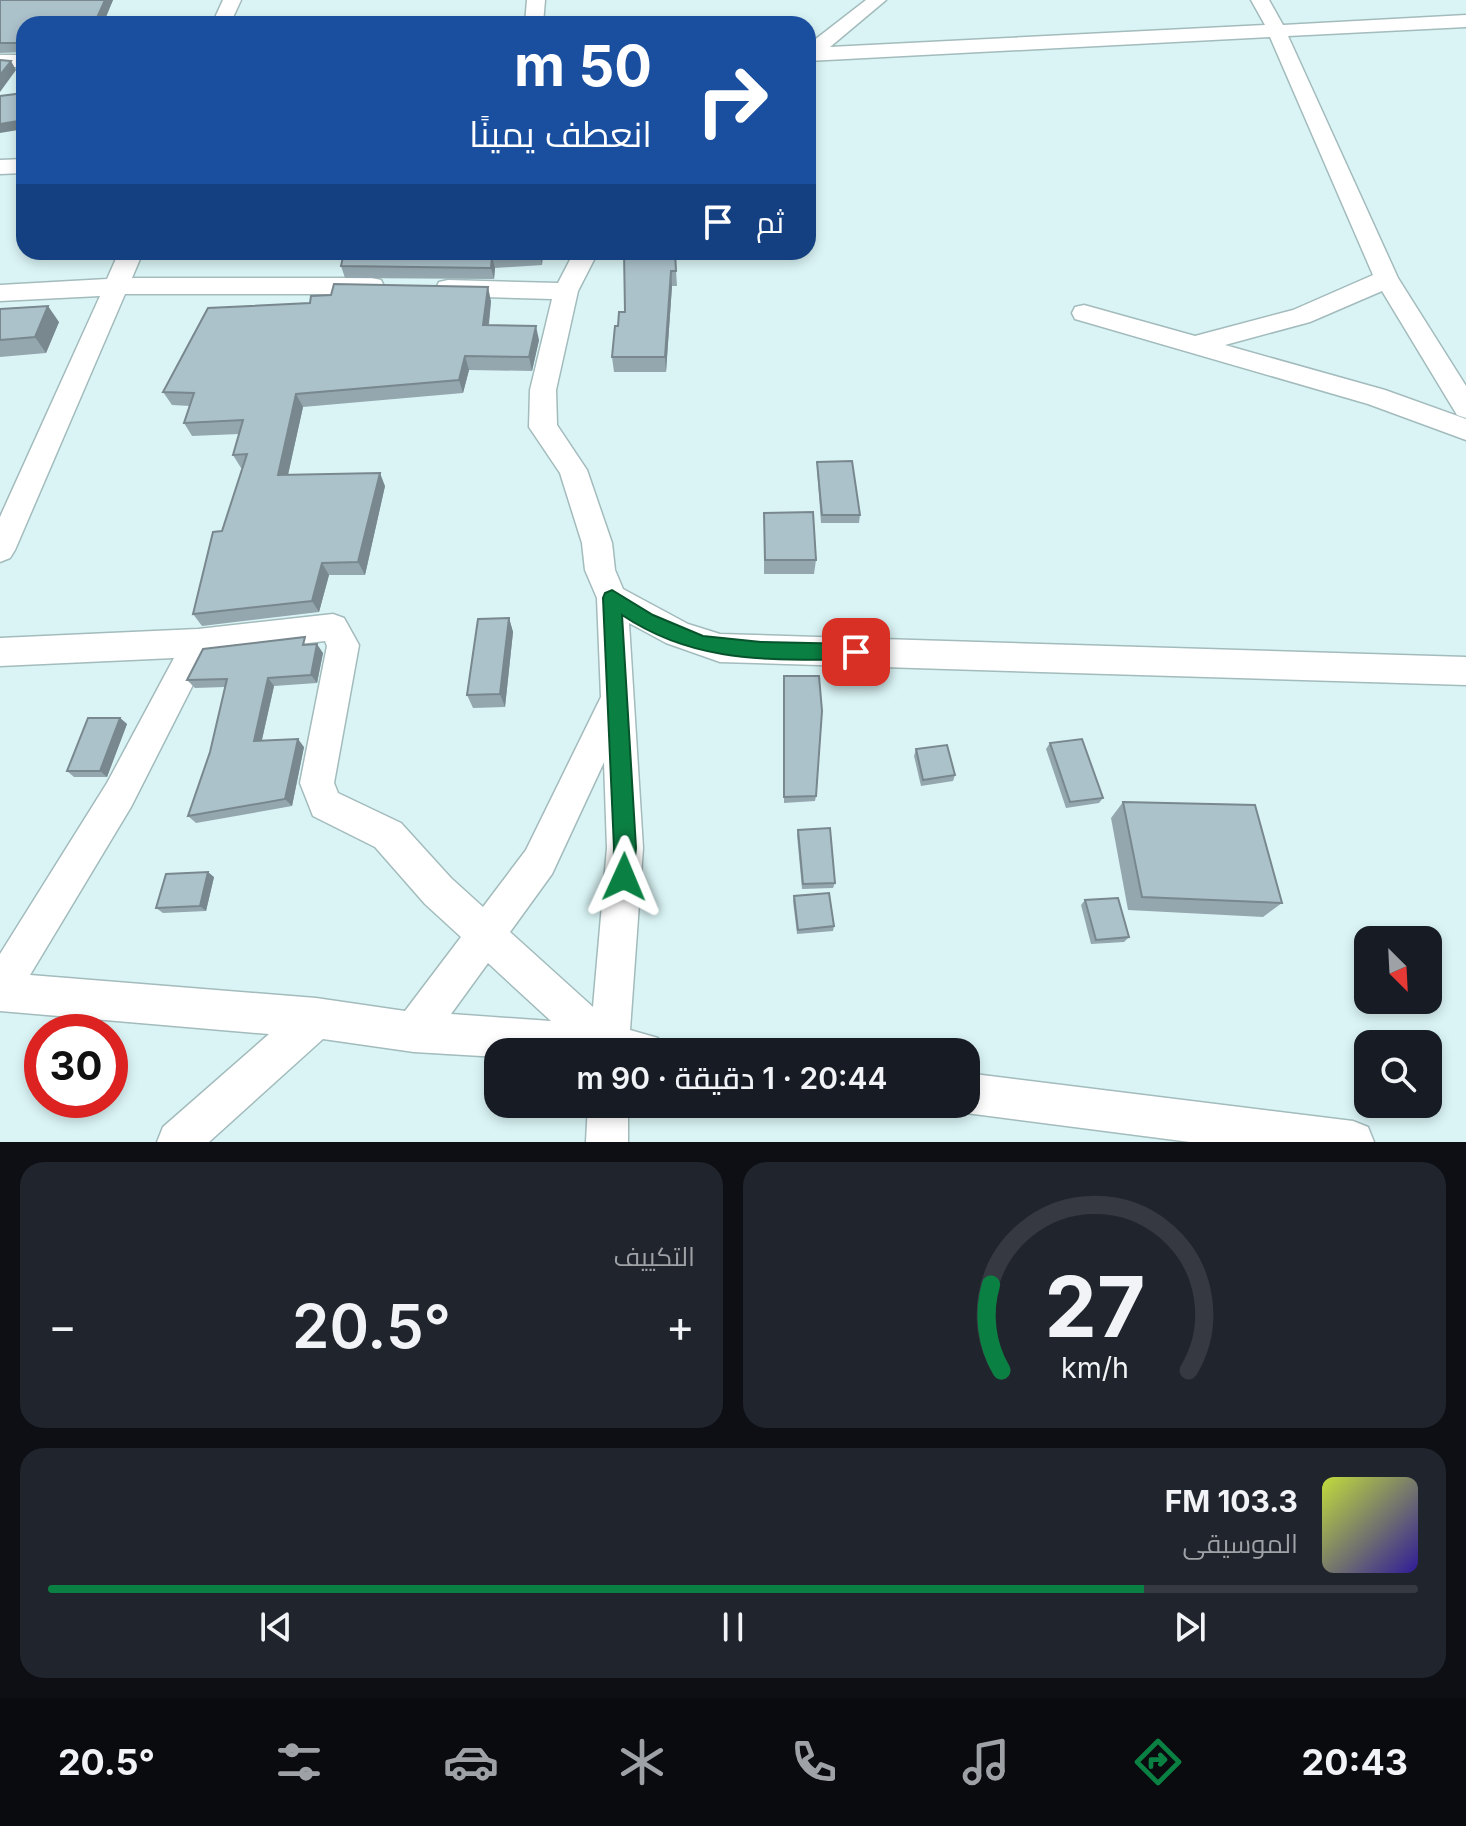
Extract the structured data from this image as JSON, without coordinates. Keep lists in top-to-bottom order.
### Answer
{
  "north": "bottom right",
  "page": {
    "turn": ["50 m", "انعطف يمينًا"],
    "then": "ثم",
    "limit": "30",
    "trip": "20:44 · 1 دقيقة · 90 m",
    "tile": "التكييف",
    "heat": ["−", "20.5°", "+"],
    "song": ["103.3 FM", "الموسيقى"],
    "tabs": ["20:43", "20.5°"],
    "gauge": ["27", "km/h"]
  }
}
